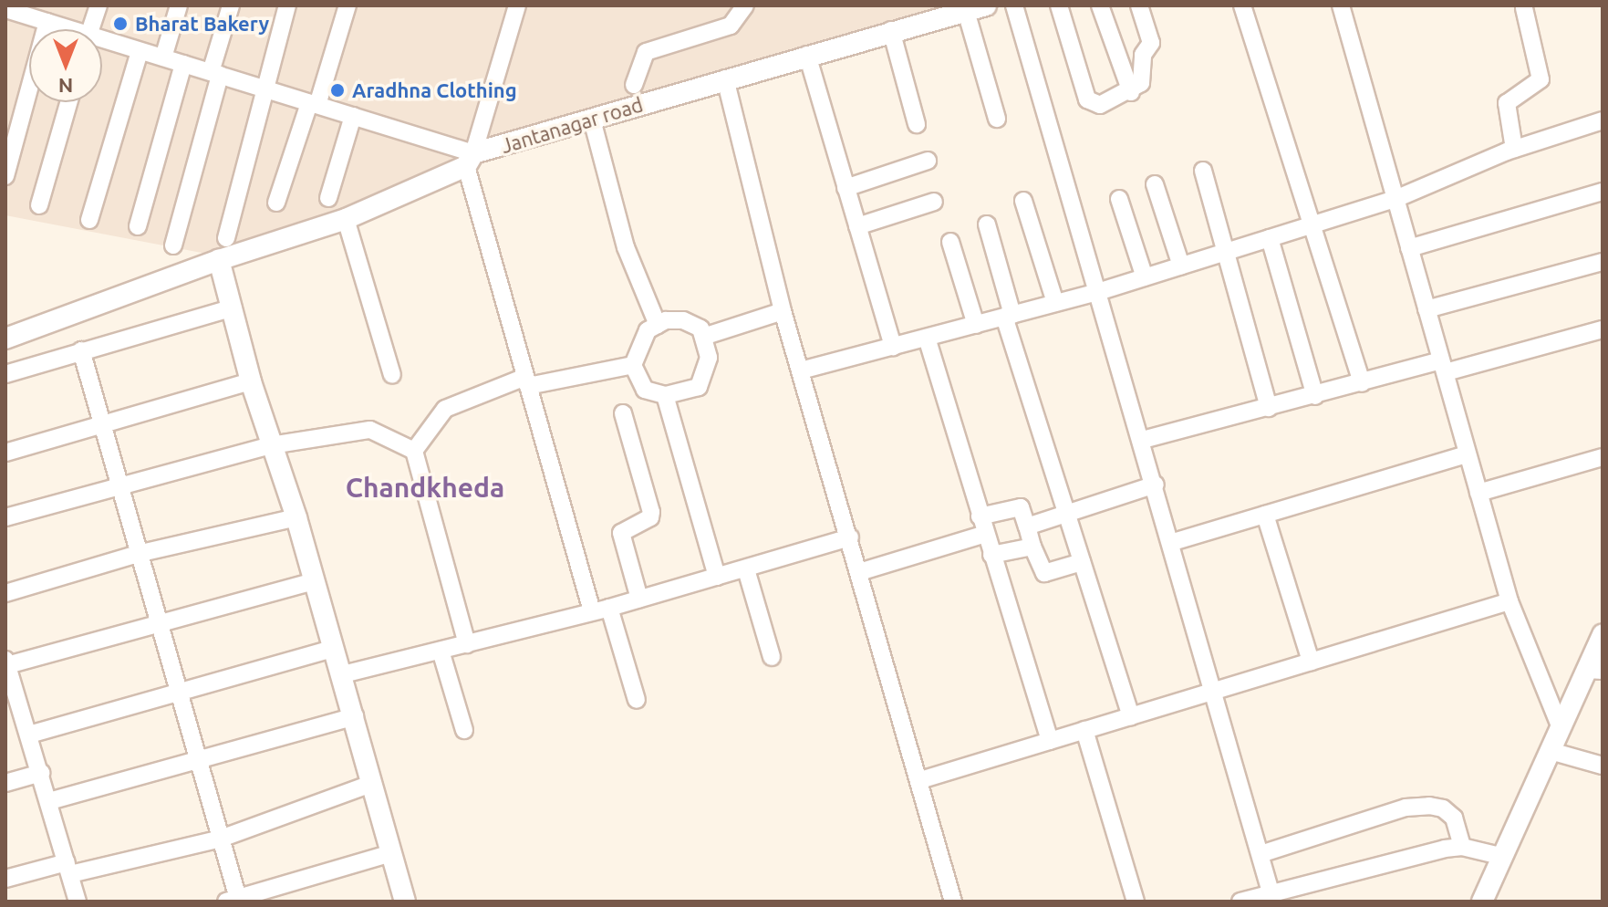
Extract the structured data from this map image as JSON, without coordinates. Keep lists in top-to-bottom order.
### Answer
{
  "streets": {
    "street": ["Jantanagar road"]
  },
  "districts": ["Chandkheda"],
  "places": ["Bharat Bakery", "Aradhna Clothing"],
  "north": "bottom"
}
